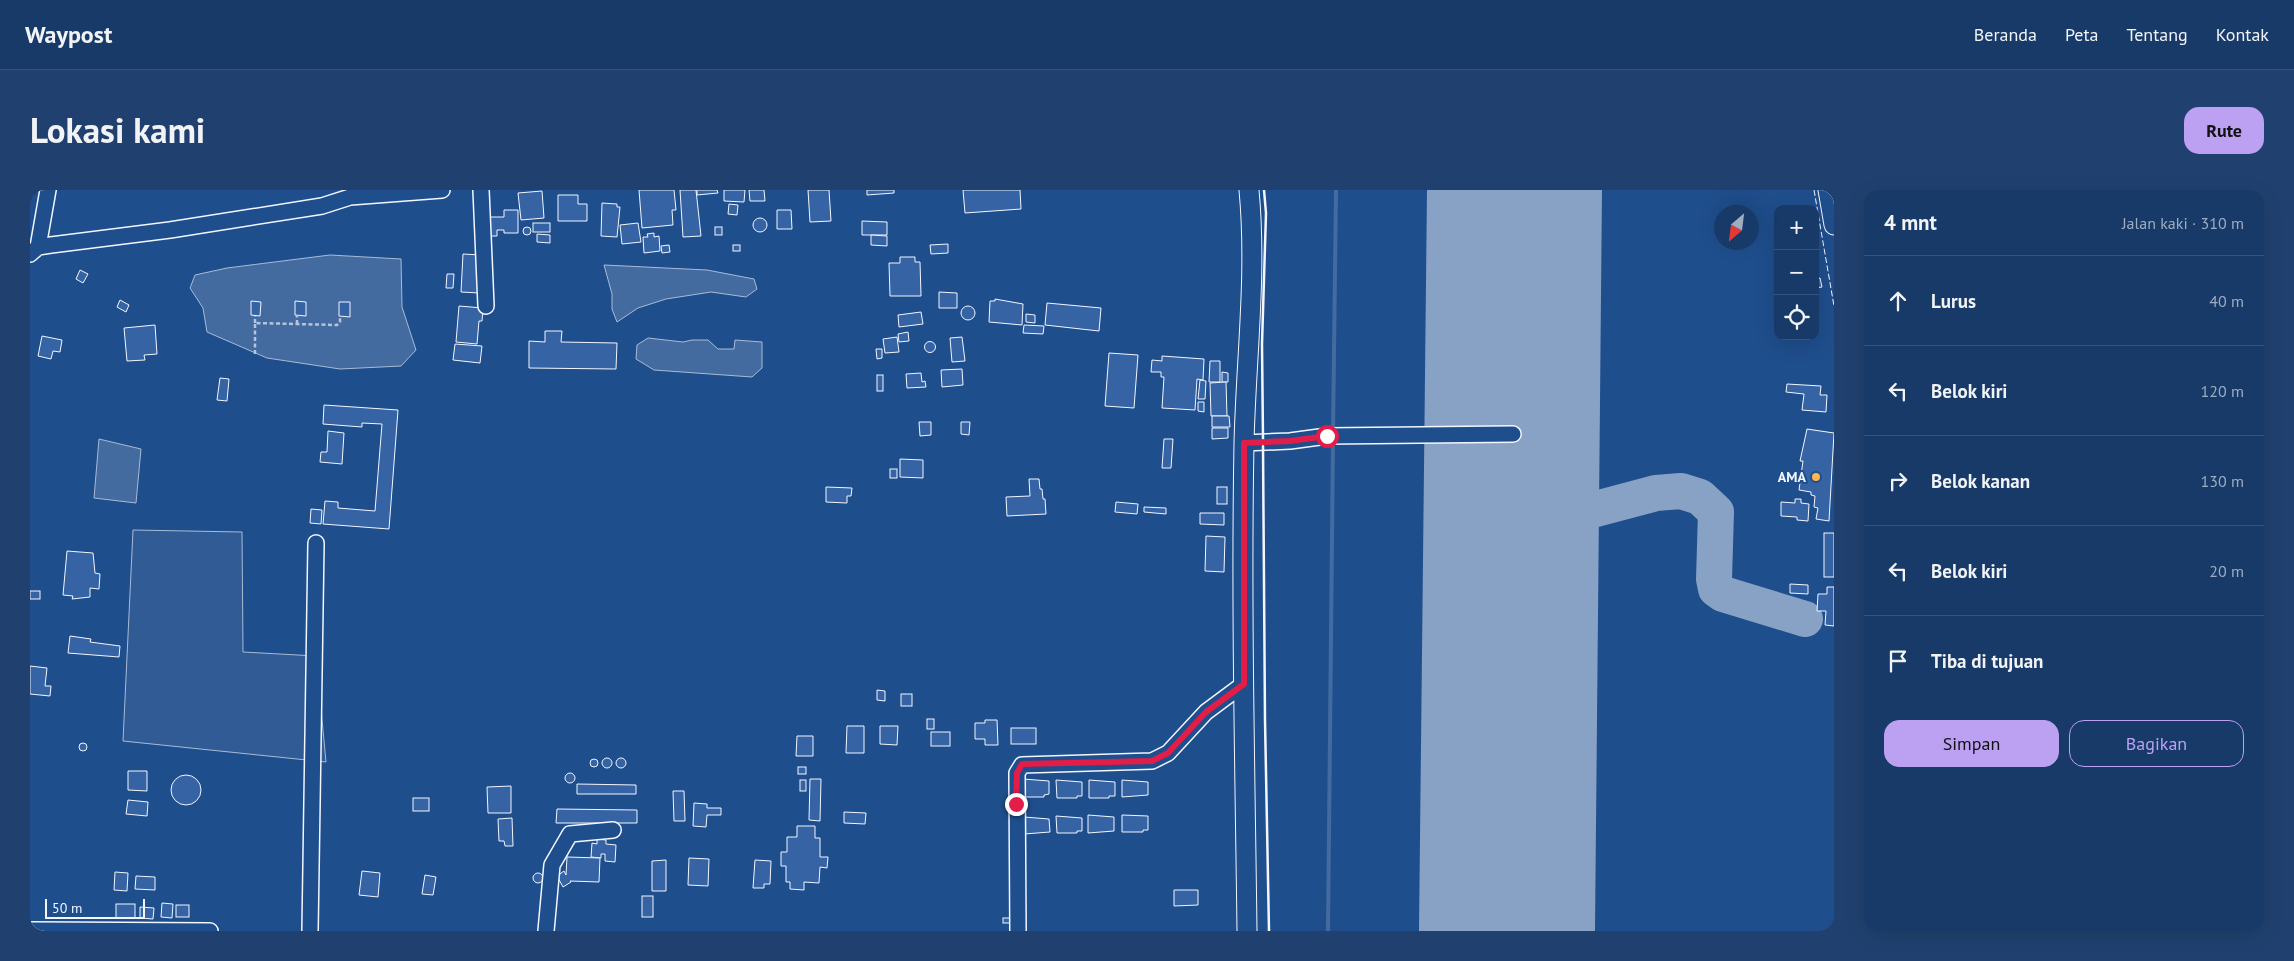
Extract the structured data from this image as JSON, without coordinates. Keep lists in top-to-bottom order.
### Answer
{
  "places": ["AMA"],
  "scale_bar": "50 m",
  "north": "bottom left",
  "page": {
    "header": "Waypost",
    "nav": [
      "Beranda",
      "Peta",
      "Tentang",
      "Kontak"
    ],
    "title": "Lokasi kami",
    "buttons": [
      "Rute",
      ["Simpan", "Bagikan"]
    ],
    "heading": ["4 mnt", "Jalan kaki · 310 m"],
    "map_buttons": ["+", "−"],
    "list": [
      ["Lurus", "40 m"],
      ["Belok kiri", "120 m"],
      ["Belok kanan", "130 m"],
      ["Belok kiri", "20 m"],
      "Tiba di tujuan"
    ],
    "scale": "50 m"
  }
}
